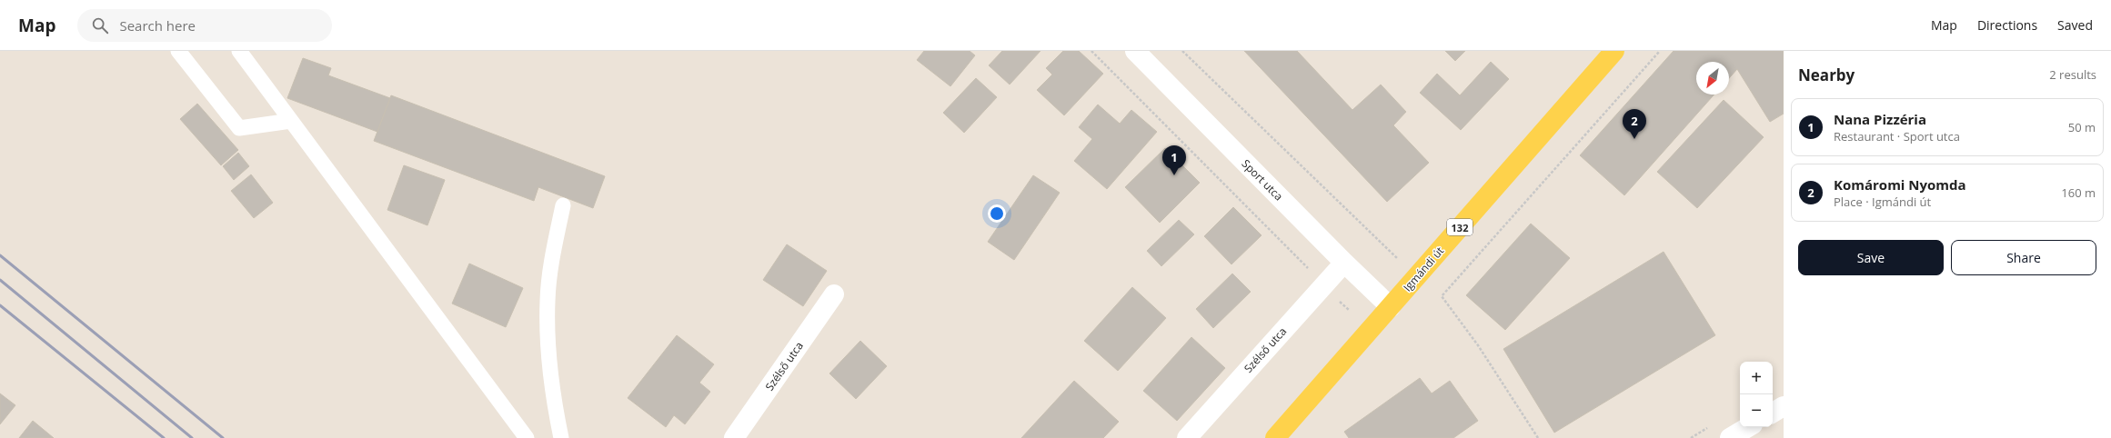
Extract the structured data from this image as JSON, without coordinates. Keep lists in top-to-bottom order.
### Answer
{
  "streets": {
    "main road": ["132", "Igmándi út"],
    "street": ["Sport utca", "Szélső utca"]
  },
  "crossings": [
    ["Sport utca", "Igmándi út"],
    ["Sport utca", "Szélső utca"]
  ],
  "north": "bottom left",
  "page": {
    "header": "Map",
    "search": "Search here",
    "nav": ["Map", "Directions", "Saved"],
    "heading": ["Nearby", "2 results"],
    "list": [
      {
        "mark": "1",
        "name": "Nana Pizzéria",
        "note": "Restaurant · Sport utca",
        "value": "50 m"
      },
      {
        "mark": "2",
        "name": "Komáromi Nyomda",
        "note": "Place · Igmándi út",
        "value": "160 m"
      }
    ],
    "pins": ["2", "1"],
    "buttons": ["Save", "Share"],
    "map_buttons": ["+", "−"]
  }
}
